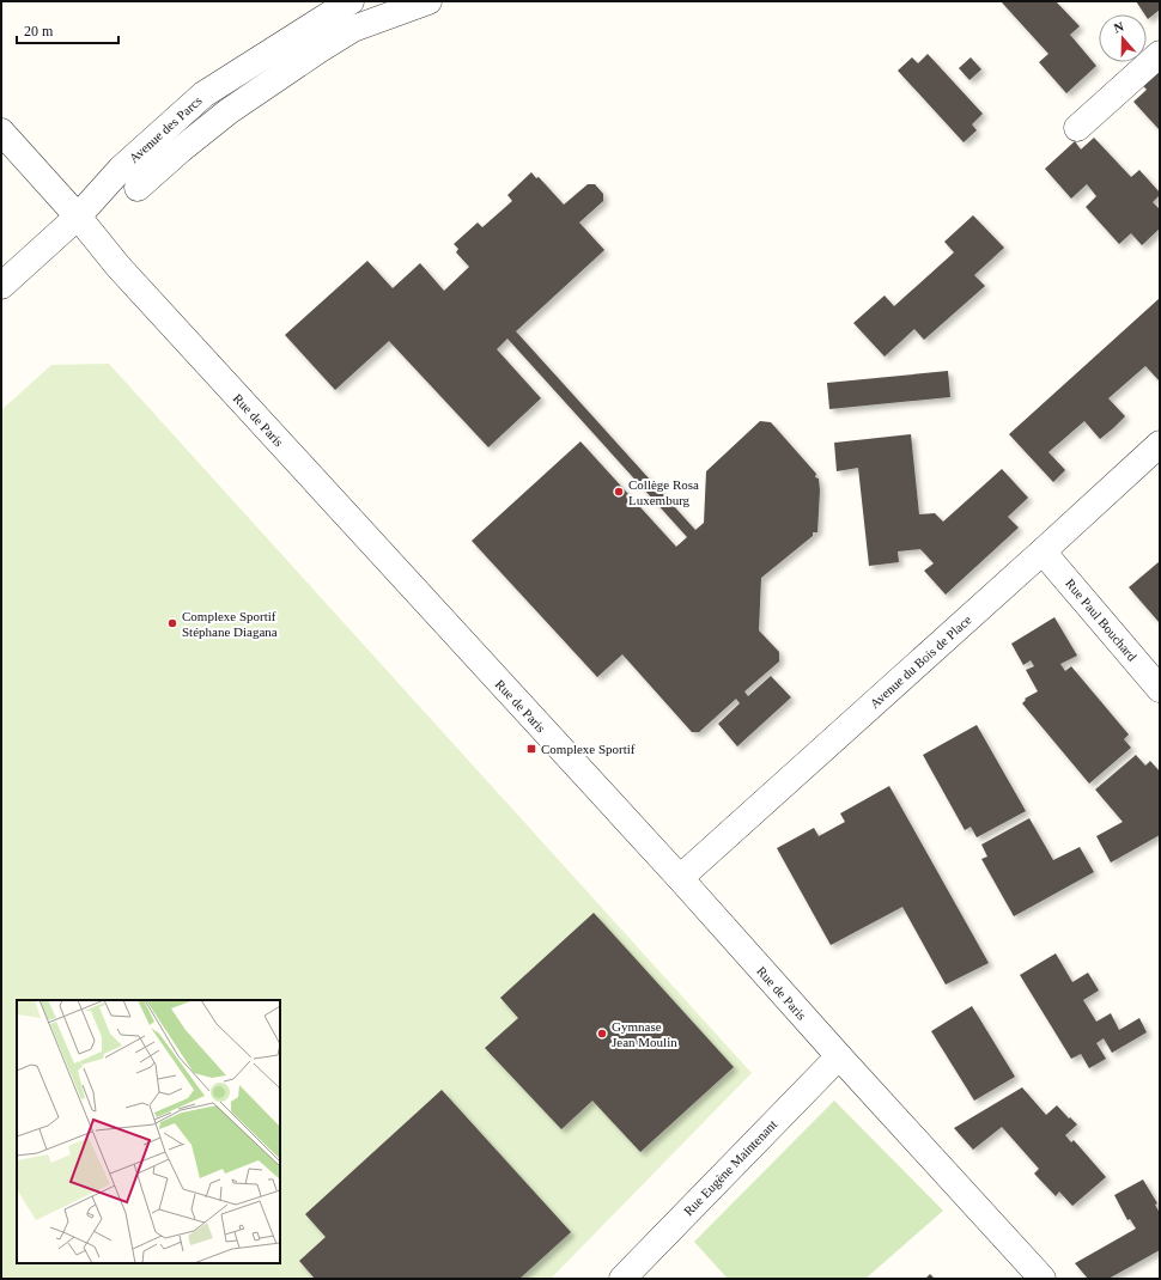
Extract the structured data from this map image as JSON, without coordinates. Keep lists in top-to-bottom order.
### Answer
{
  "streets": {
    "street": [
      "Avenue des Parcs",
      "Rue de Paris",
      "Rue Paul Bouchard",
      "Avenue du Bois de Place",
      "Rue Eugène Maintenant"
    ]
  },
  "crossings": [
    ["Avenue des Parcs", "Rue de Paris"],
    ["Rue de Paris", "Avenue du Bois de Place"],
    ["Rue de Paris", "Rue Eugène Maintenant"],
    ["Rue Paul Bouchard", "Avenue du Bois de Place"]
  ],
  "places": {
    "other": ["Collège Rosa Luxemburg", "Complexe Sportif Stéphane Diagana", "Gymnase Jean Moulin"],
    "transit": ["Complexe Sportif"]
  },
  "scale_bar": "20 m",
  "north": "top"
}
